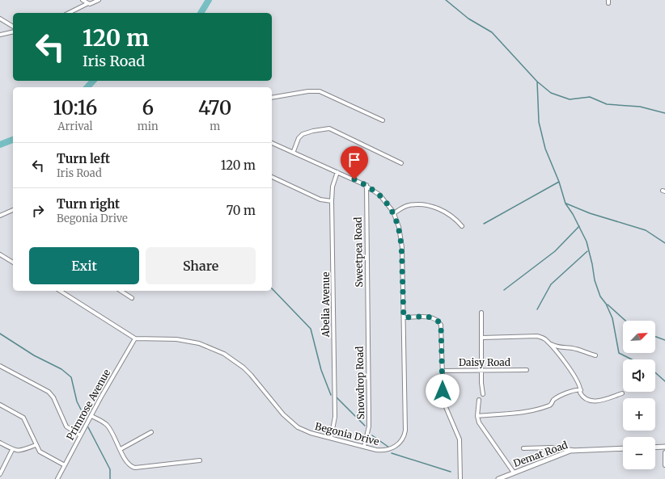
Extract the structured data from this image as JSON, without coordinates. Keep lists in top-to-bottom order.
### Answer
{
  "streets": {
    "street": [
      "Sweetpea Road",
      "Abelia Avenue",
      "Daisy Road",
      "Snowdrop Road",
      "Primrose Avenue",
      "Begonia Drive",
      "Demat Road"
    ]
  },
  "crossings": [
    ["Sweetpea Road", "Snowdrop Road"],
    ["Sweetpea Road", "Begonia Drive"],
    ["Abelia Avenue", "Begonia Drive"],
    ["Snowdrop Road", "Begonia Drive"],
    ["Primrose Avenue", "Begonia Drive"]
  ],
  "north": "top right",
  "page": {
    "turn": ["120 m", "Iris Road"],
    "eta": [
      "10:16",
      "Arrival",
      "6",
      "min",
      "470",
      "m"
    ],
    "list": [
      {
        "name": "Turn left",
        "note": "Iris Road",
        "value": "120 m"
      },
      {
        "name": "Turn right",
        "note": "Begonia Drive",
        "value": "70 m"
      }
    ],
    "buttons": ["Exit", "Share"],
    "map_buttons": ["+", "−"]
  }
}
